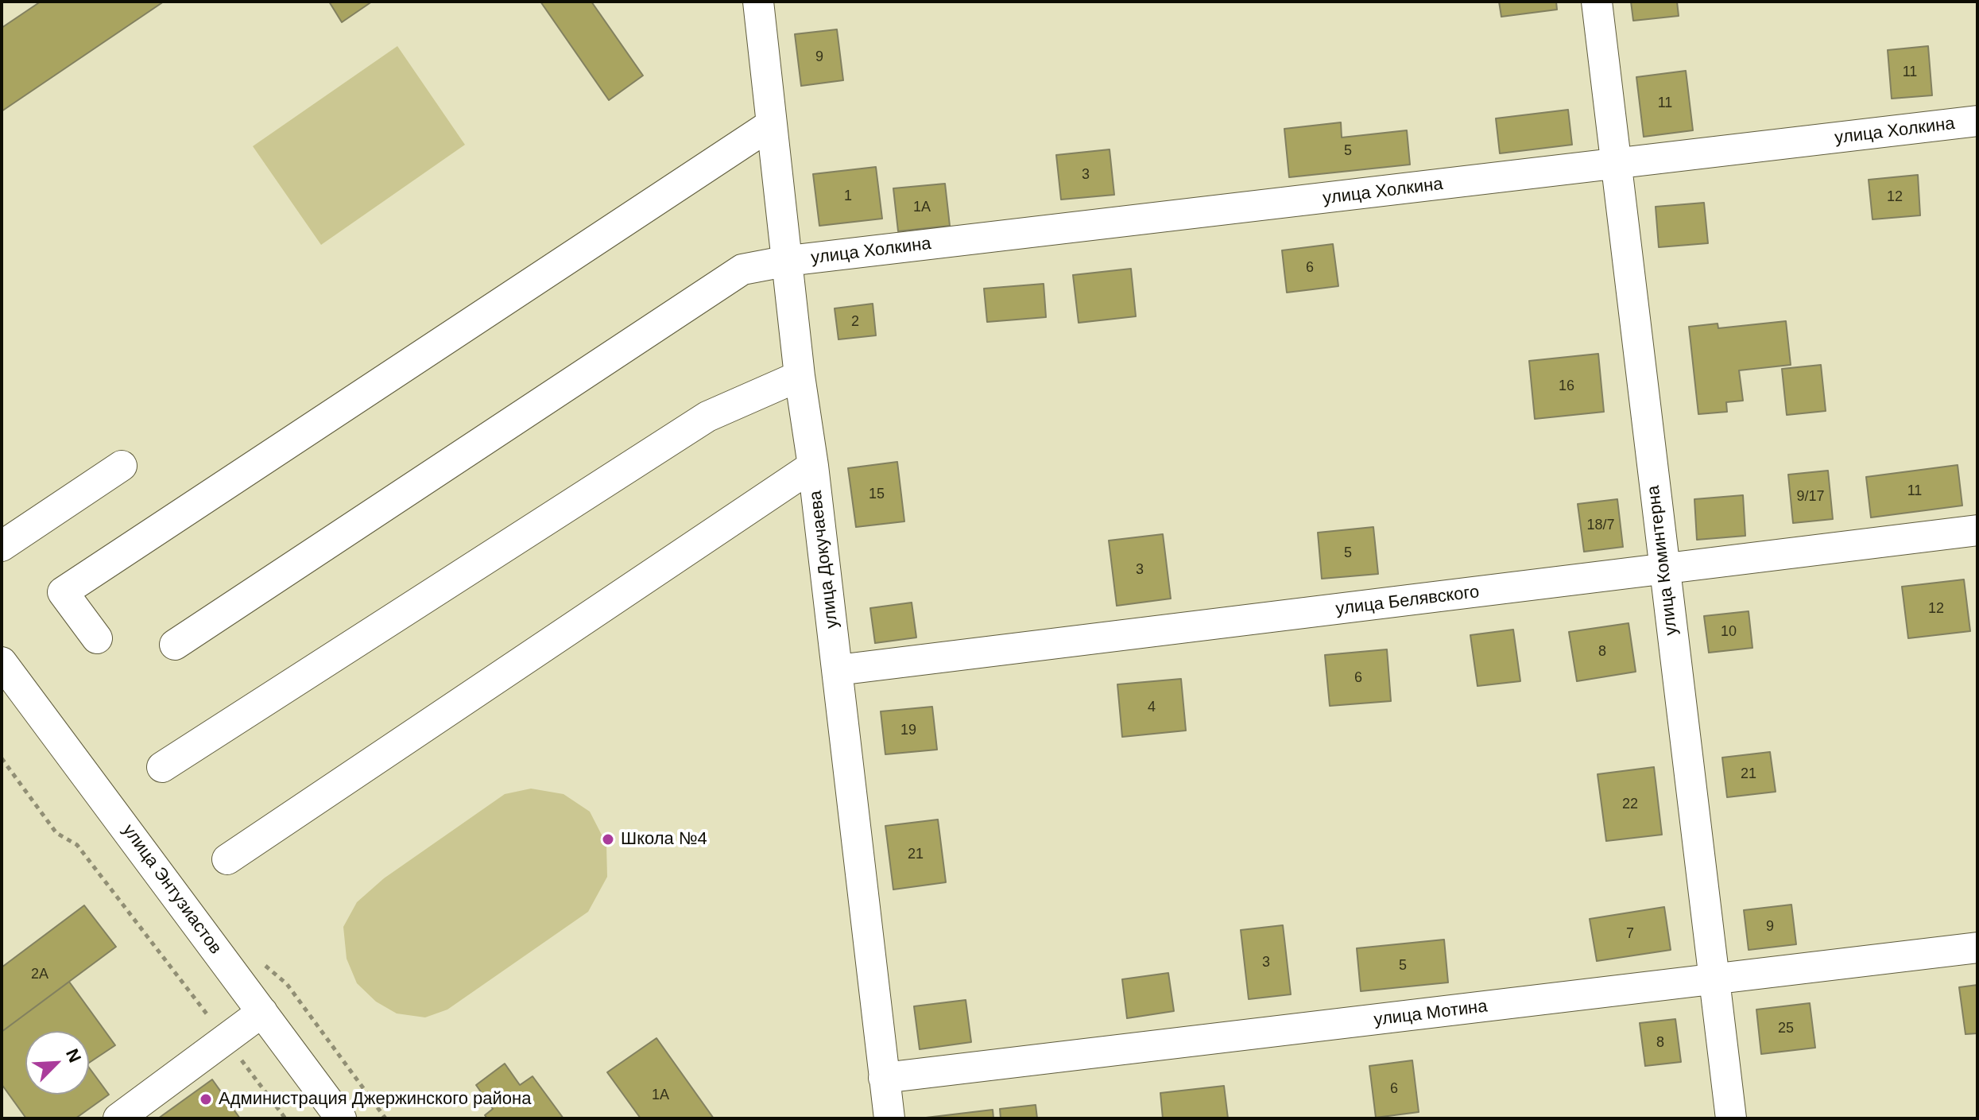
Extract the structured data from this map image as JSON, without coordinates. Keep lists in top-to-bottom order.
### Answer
{
  "streets": {
    "street": [
      "улица Холкина",
      "улица Докучаева",
      "улица Коминтерна",
      "улица Белявского",
      "улица Энтузиастов",
      "улица Мотина"
    ]
  },
  "crossings": [
    ["улица Холкина", "улица Докучаева"],
    ["улица Холкина", "улица Коминтерна"],
    ["улица Докучаева", "улица Белявского"],
    ["улица Докучаева", "улица Мотина"],
    ["улица Коминтерна", "улица Белявского"],
    ["улица Коминтерна", "улица Мотина"]
  ],
  "places": ["Школа №4", "Администрация Джержинского района"],
  "house_numbers": [
    "9",
    "11",
    "11",
    "5",
    "3",
    "1",
    "12",
    "1А",
    "6",
    "2",
    "16",
    "11",
    "15",
    "9/17",
    "18/7",
    "5",
    "3",
    "12",
    "10",
    "8",
    "6",
    "4",
    "19",
    "21",
    "22",
    "21",
    "9",
    "7",
    "3",
    "5",
    "2А",
    "25",
    "8",
    "6",
    "1А"
  ],
  "north": "top right"
}
